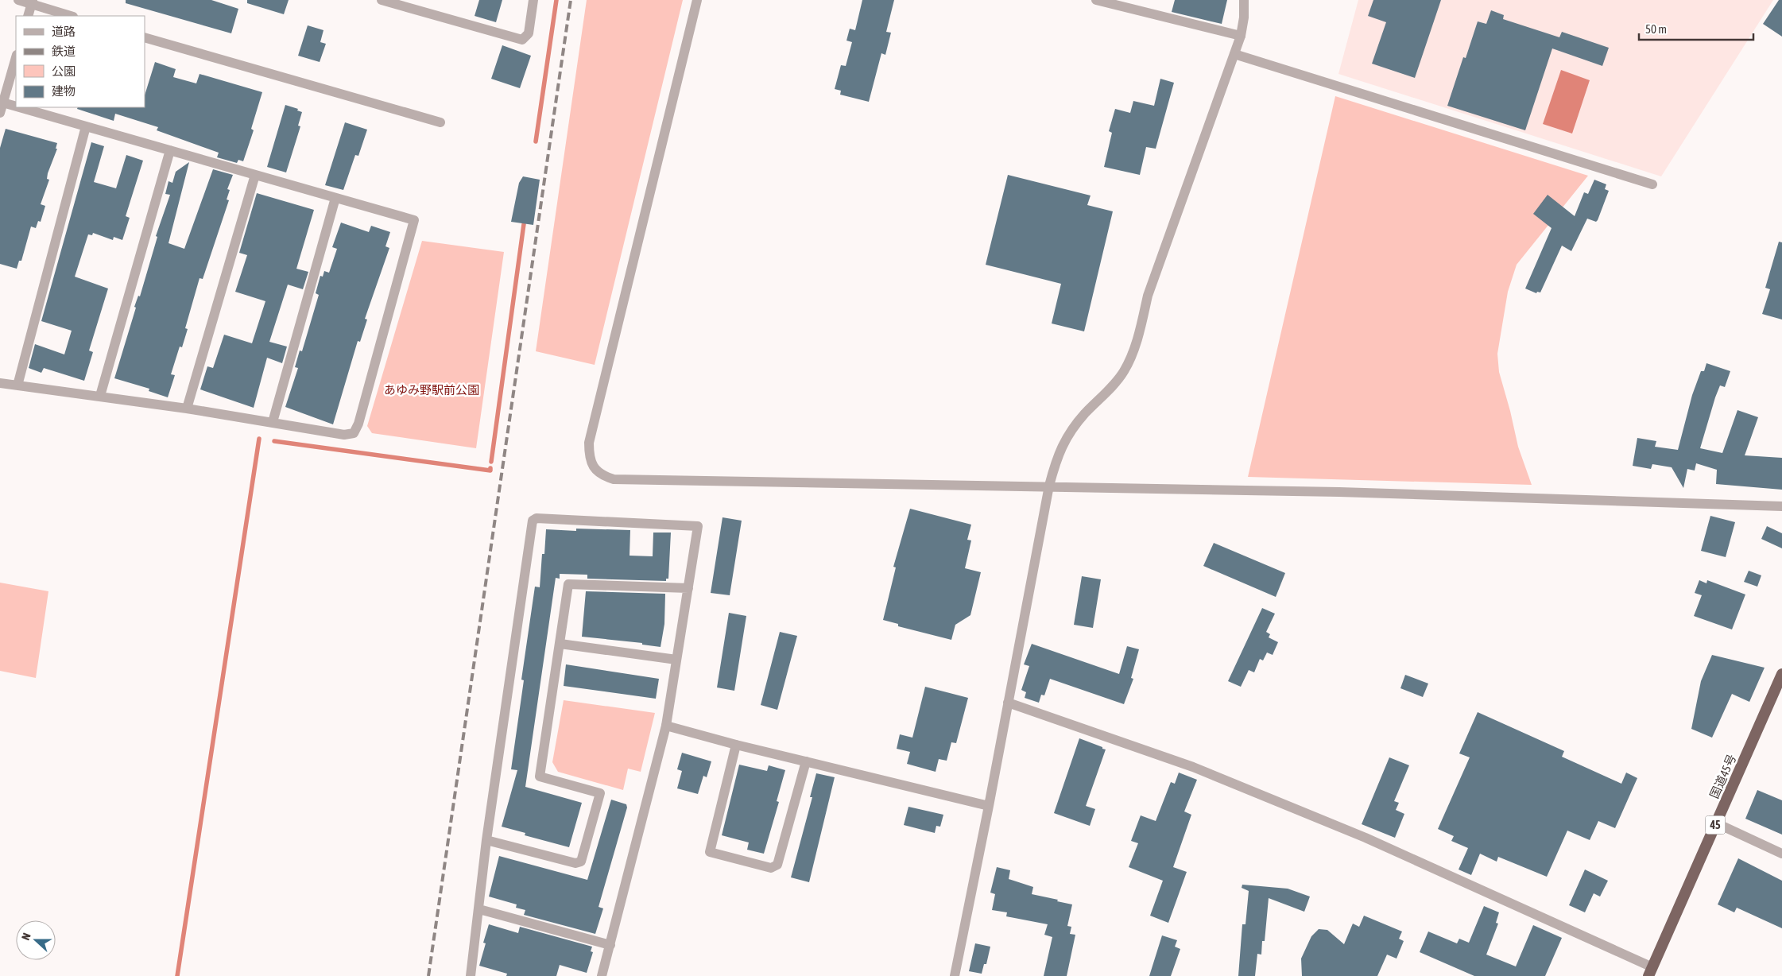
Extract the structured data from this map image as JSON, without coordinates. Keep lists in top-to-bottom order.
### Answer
{
  "streets": {
    "highway": ["国道45号", "45"]
  },
  "parks": ["あゆみ野駅前公園"],
  "legend": [
    "道路",
    "鉄道",
    "公園",
    "建物"
  ],
  "scale_bar": "50 m",
  "north": "left"
}
